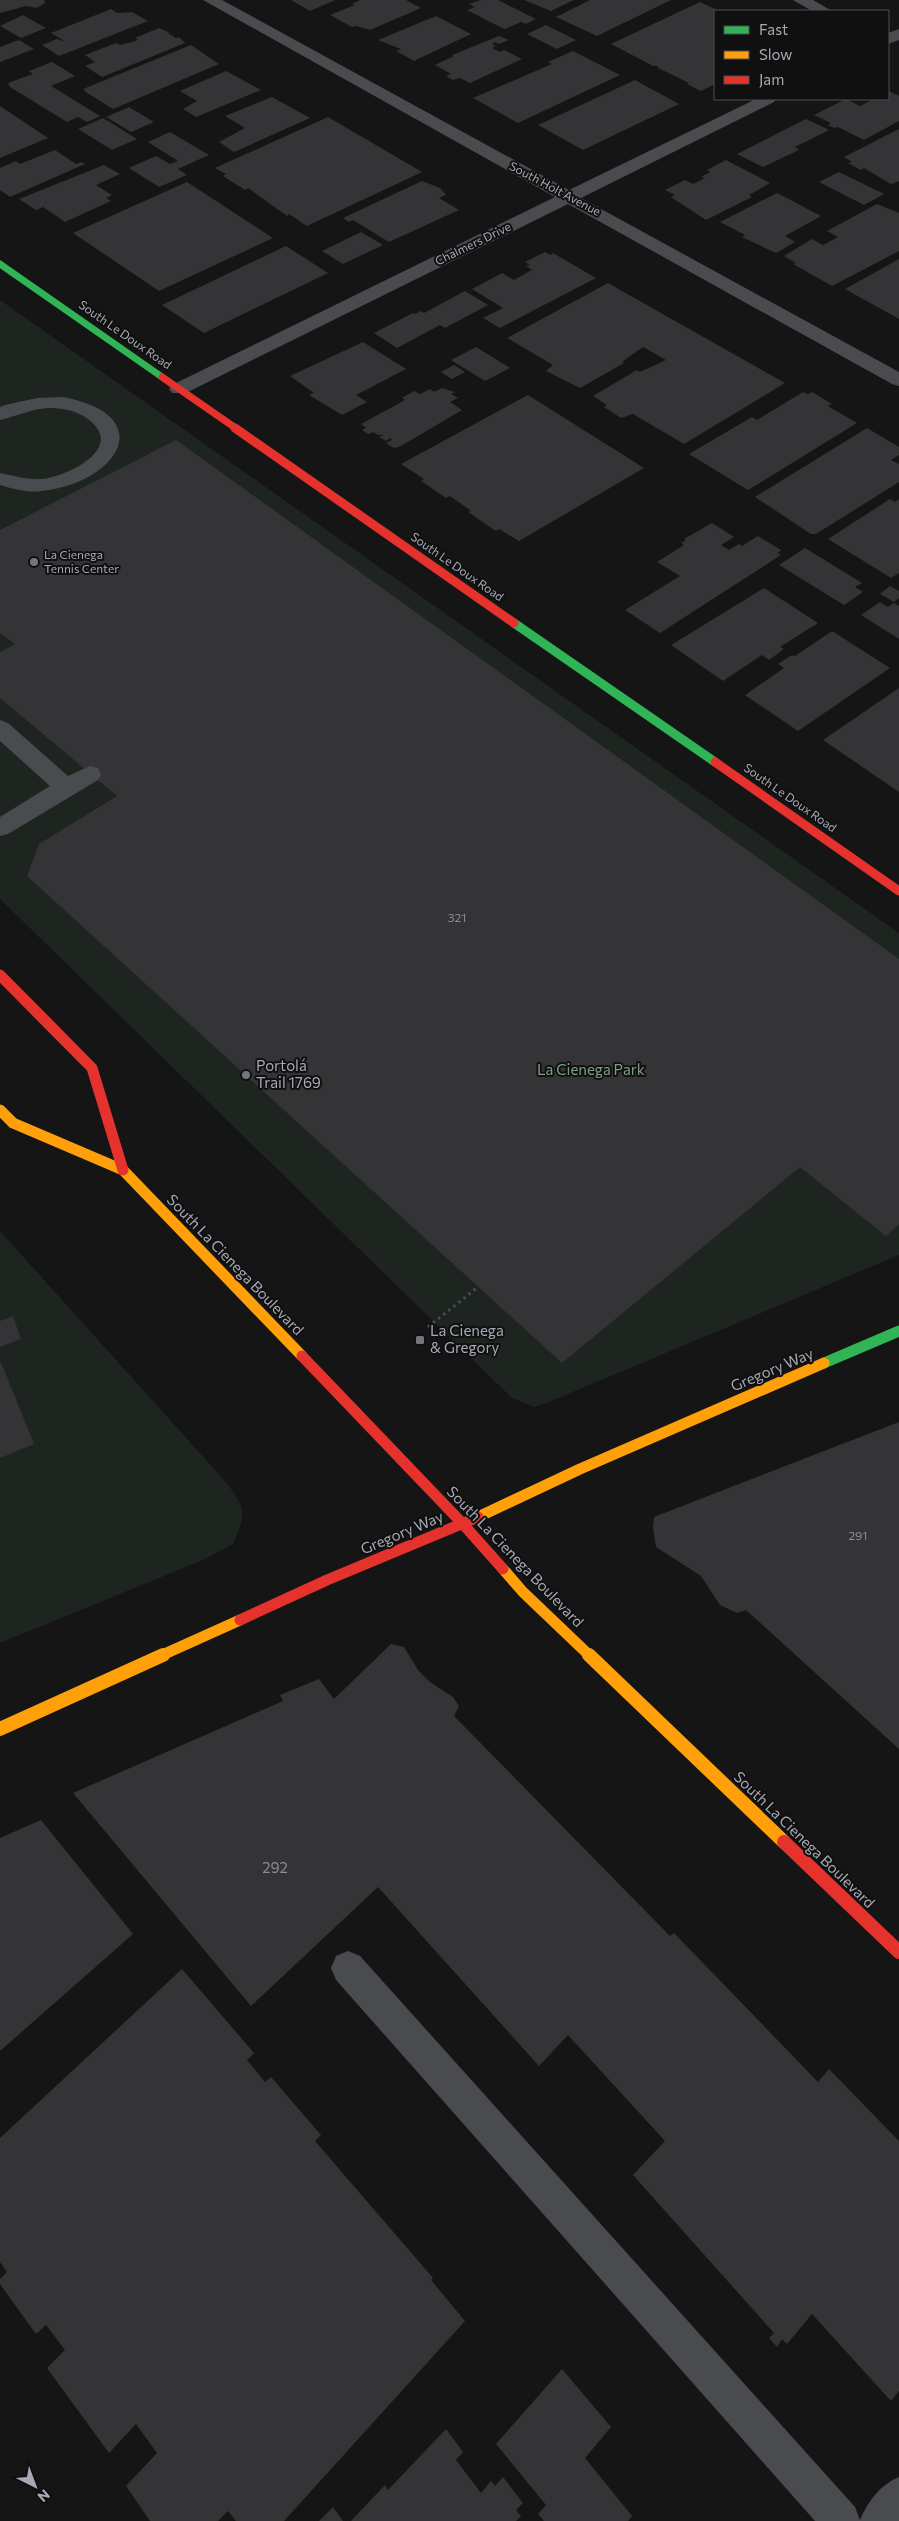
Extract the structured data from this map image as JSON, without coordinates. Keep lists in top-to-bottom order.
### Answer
{
  "streets": {
    "street": [
      "South Holt Avenue",
      "Chalmers Drive",
      "South Le Doux Road",
      "South La Cienega Boulevard",
      "Gregory Way"
    ]
  },
  "crossings": [
    ["South Holt Avenue", "Chalmers Drive"],
    ["Chalmers Drive", "South Le Doux Road"],
    ["South La Cienega Boulevard", "Gregory Way"]
  ],
  "parks": ["La Cienega Park"],
  "places": {
    "other": ["La Cienega Tennis Center", "Portolá Trail 1769"],
    "transit": ["La Cienega & Gregory"]
  },
  "house_numbers": ["321", "291", "292"],
  "legend": ["Fast", "Slow", "Jam"],
  "north": "bottom right"
}
